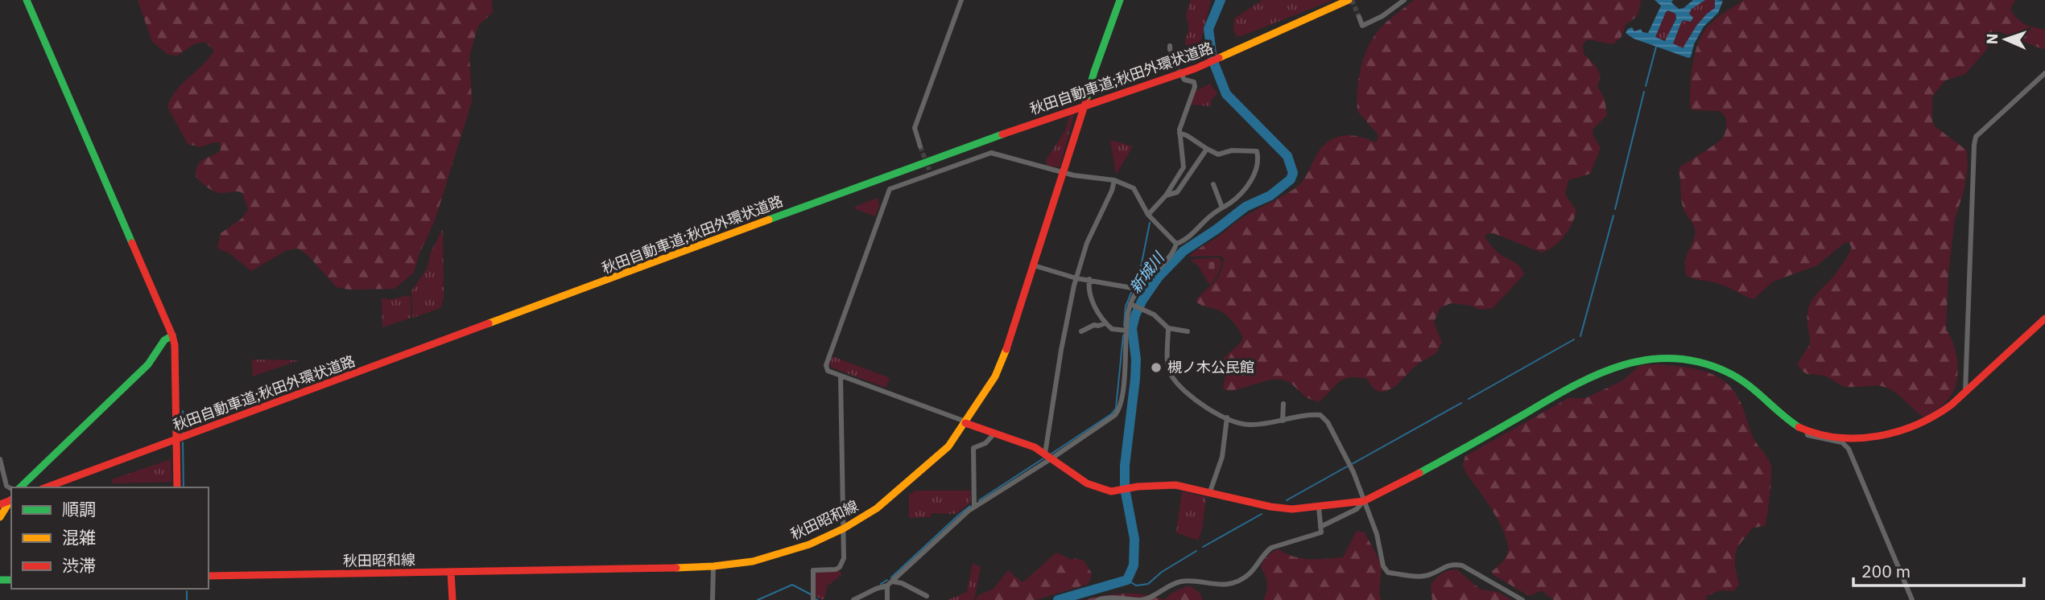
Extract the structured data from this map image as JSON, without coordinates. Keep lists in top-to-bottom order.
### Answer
{
  "streets": {
    "main road": ["秋田自動車道;秋田外環状道路", "秋田昭和線"]
  },
  "water": ["新城川"],
  "places": ["槻ノ木公民館"],
  "legend": ["順調", "混雑", "渋滞"],
  "scale_bar": "200 m",
  "north": "left"
}
